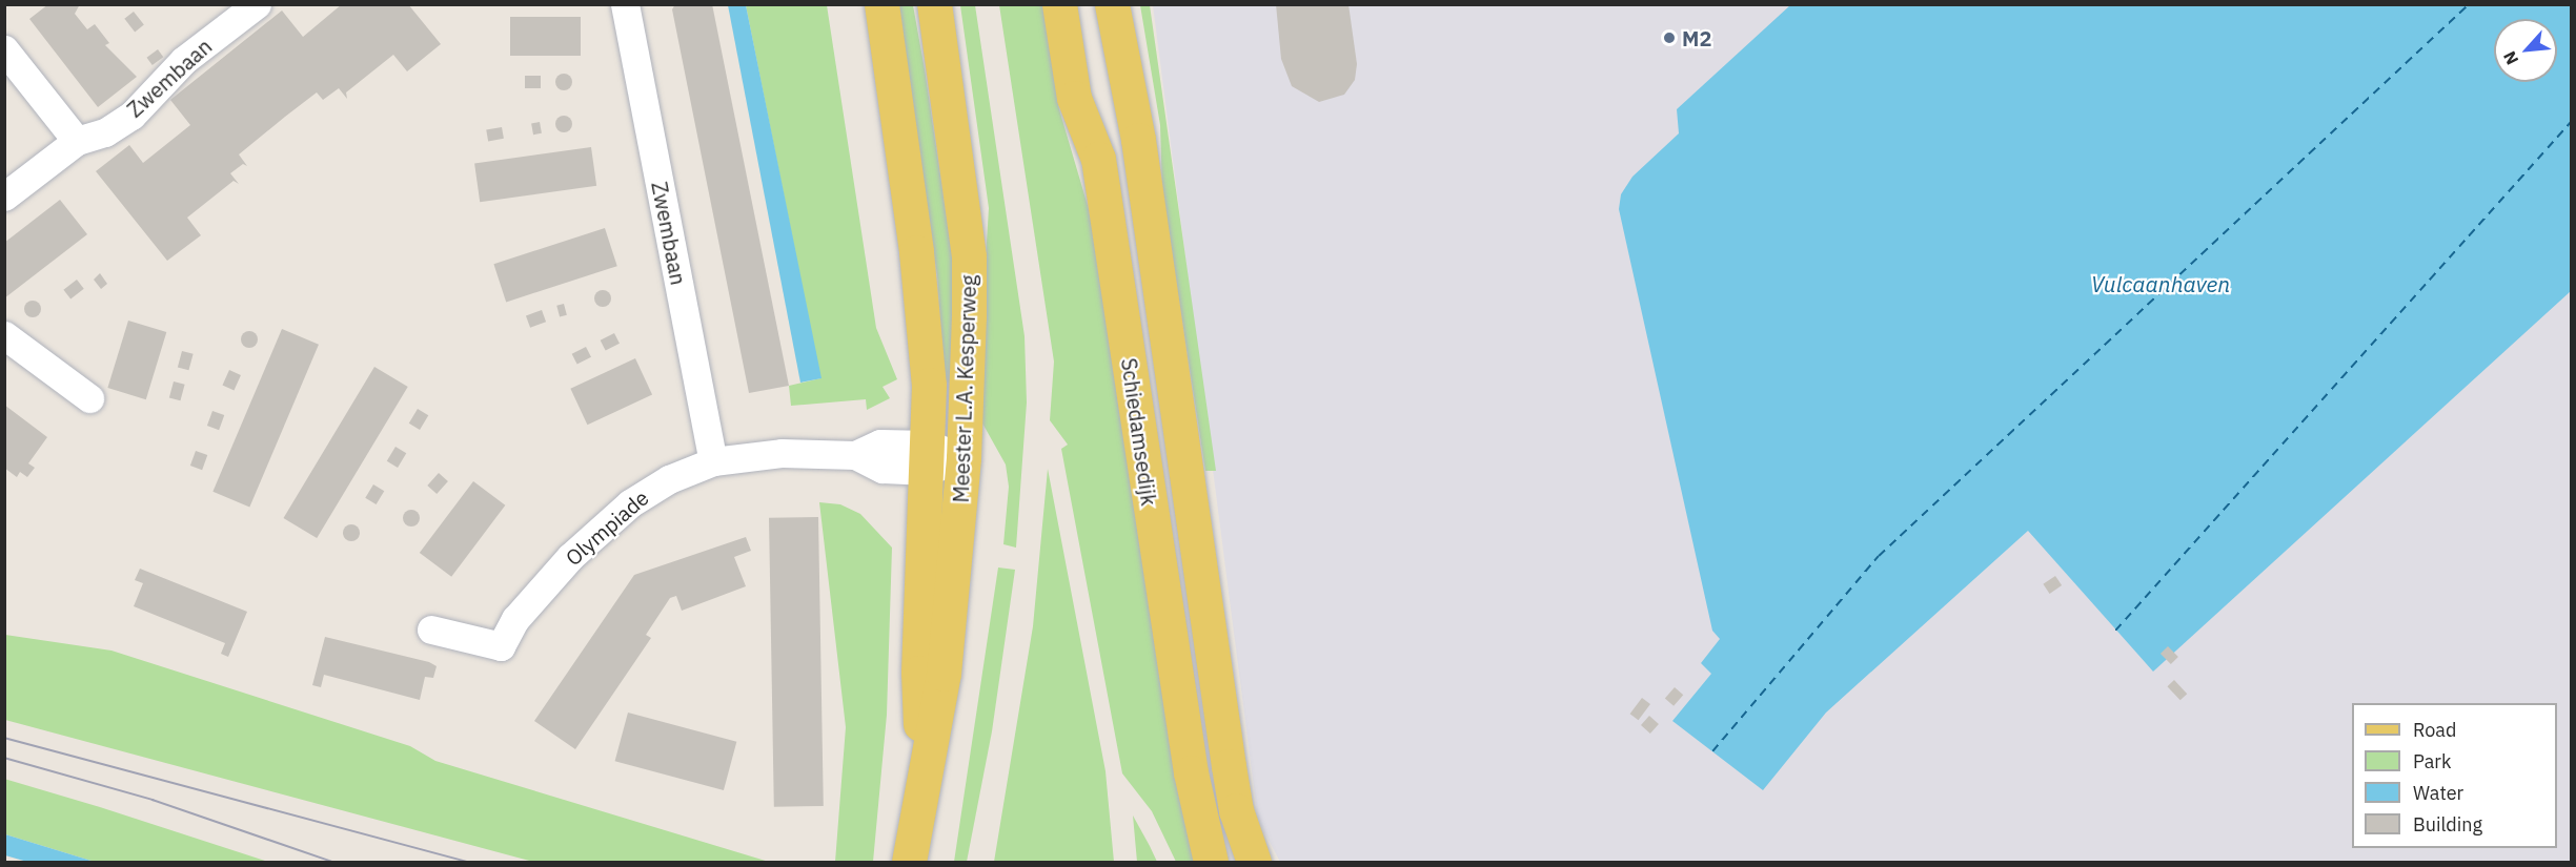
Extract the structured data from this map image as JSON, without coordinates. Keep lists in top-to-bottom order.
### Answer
{
  "streets": {
    "main road": ["Meester L.A. Kesperweg", "Schiedamsedijk"],
    "street": ["Zwembaan", "Olympiade"]
  },
  "crossings": [
    ["Zwembaan", "Olympiade"],
    ["Meester L.A. Kesperweg", "Olympiade"]
  ],
  "water": ["Vulcaanhaven"],
  "places": ["M2"],
  "legend": [
    "Road",
    "Park",
    "Water",
    "Building"
  ],
  "north": "bottom left"
}
